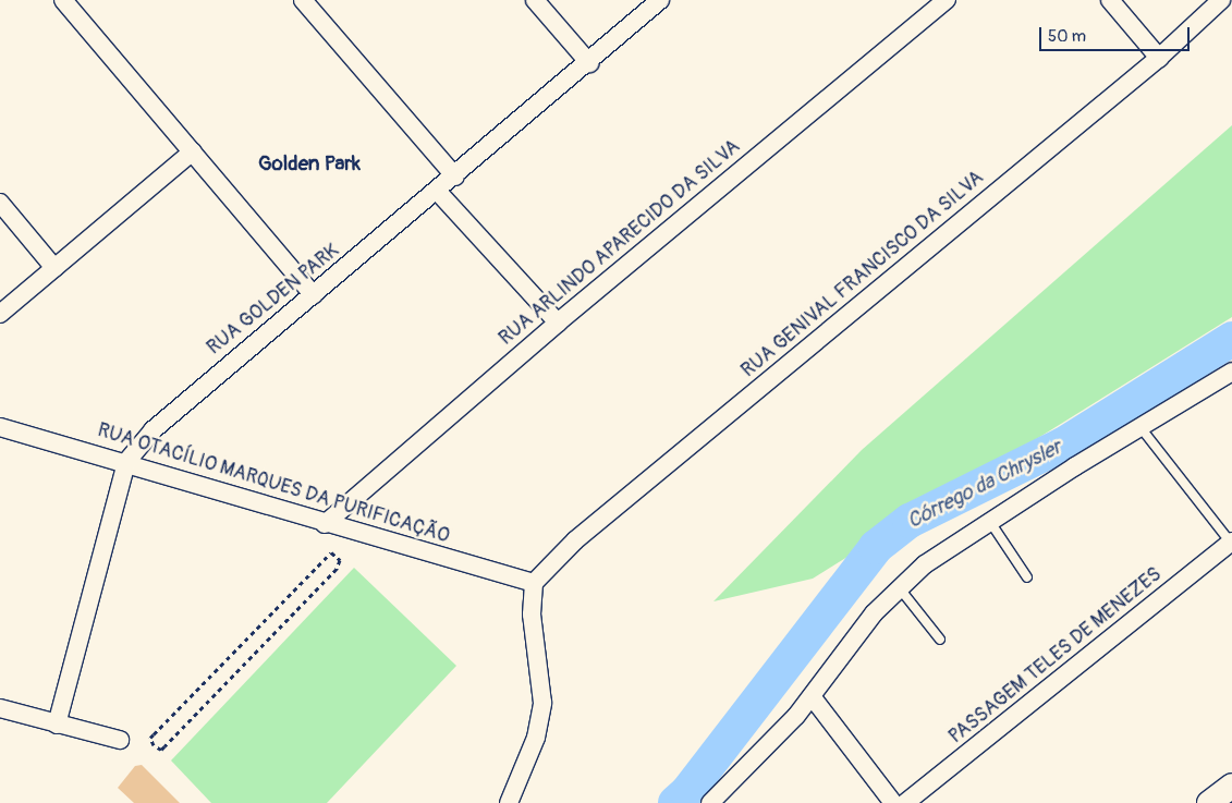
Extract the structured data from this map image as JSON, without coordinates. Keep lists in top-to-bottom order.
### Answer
{
  "streets": {
    "street": [
      "RUA ARLINDO APARECIDO DA SILVA",
      "RUA GENIVAL FRANCISCO DA SILVA",
      "RUA GOLDEN PARK",
      "RUA OTACÍLIO MARQUES DA PURIFICAÇÃO",
      "PASSAGEM TELES DE MENEZES"
    ]
  },
  "crossings": [
    ["RUA ARLINDO APARECIDO DA SILVA", "RUA OTACÍLIO MARQUES DA PURIFICAÇÃO"],
    ["RUA GENIVAL FRANCISCO DA SILVA", "RUA OTACÍLIO MARQUES DA PURIFICAÇÃO"],
    ["RUA GOLDEN PARK", "RUA OTACÍLIO MARQUES DA PURIFICAÇÃO"]
  ],
  "districts": ["Golden Park"],
  "water": ["Córrego da Chrysler"],
  "scale_bar": "50 m"
}
